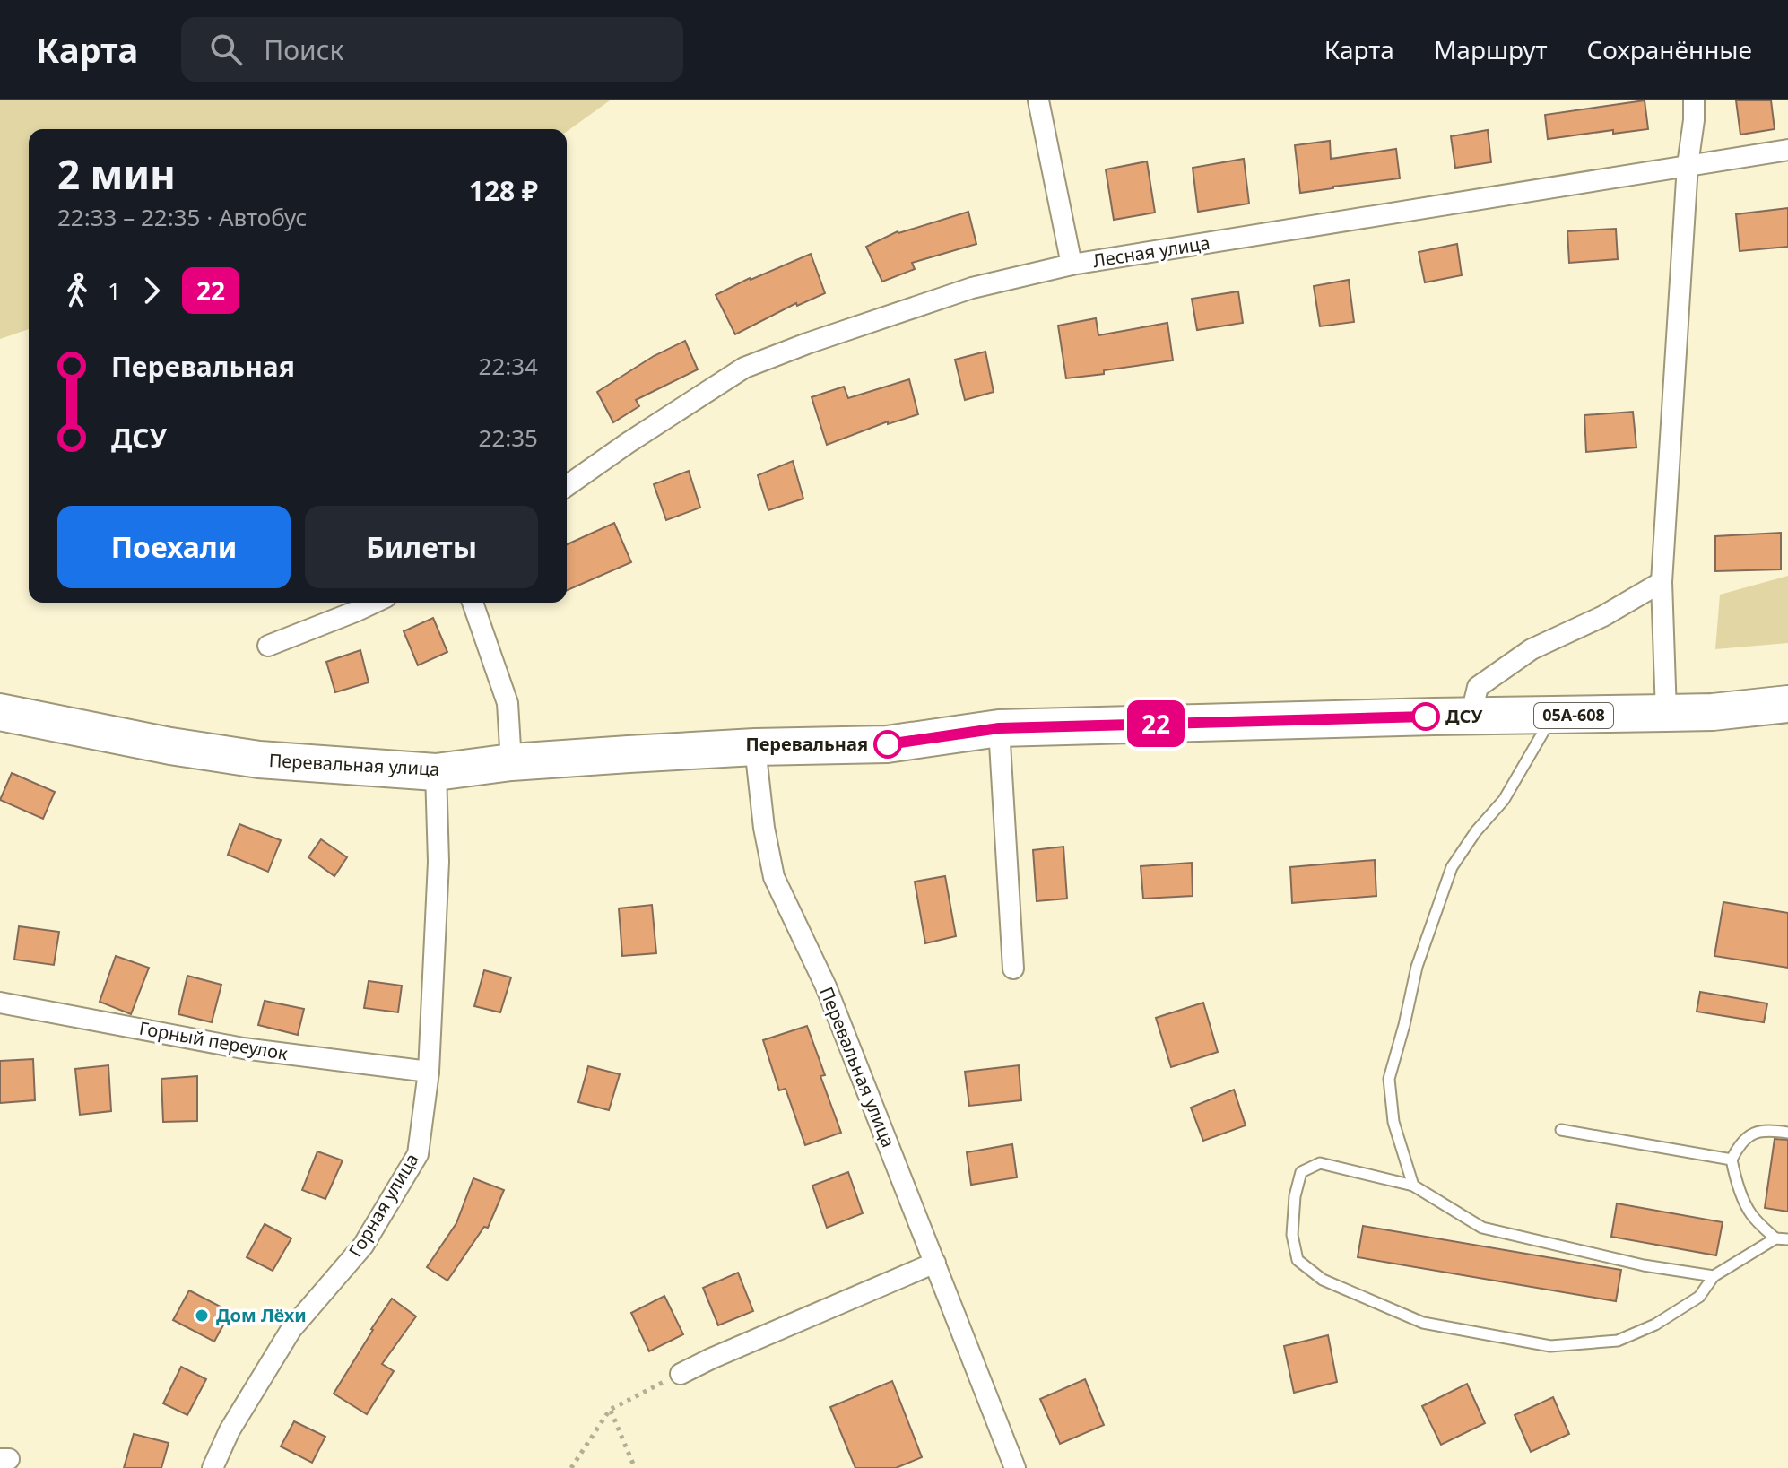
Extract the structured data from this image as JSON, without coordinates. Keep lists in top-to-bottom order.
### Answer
{
  "streets": {
    "highway": ["05А-608", "Перевальная улица"],
    "street": ["Лесная улица", "Горный переулок", "Горная улица"]
  },
  "crossings": [
    ["Перевальная улица", "Горная улица"],
    ["Горный переулок", "Горная улица"]
  ],
  "places": ["ДСУ", "Перевальная", "Дом Лёхи"],
  "lines": ["bus line 22"],
  "page": {
    "header": "Карта",
    "search": "Поиск",
    "nav": ["Карта", "Маршрут", "Сохранённые"],
    "on_map": "22",
    "heading": ["2 мин", "22:33 – 22:35 · Автобус", "128 ₽"],
    "legs": ["1", "22"],
    "list": [
      {
        "name": "Перевальная",
        "value": "22:34"
      },
      {
        "name": "ДСУ",
        "value": "22:35"
      }
    ],
    "buttons": ["Поехали", "Билеты"]
  }
}
